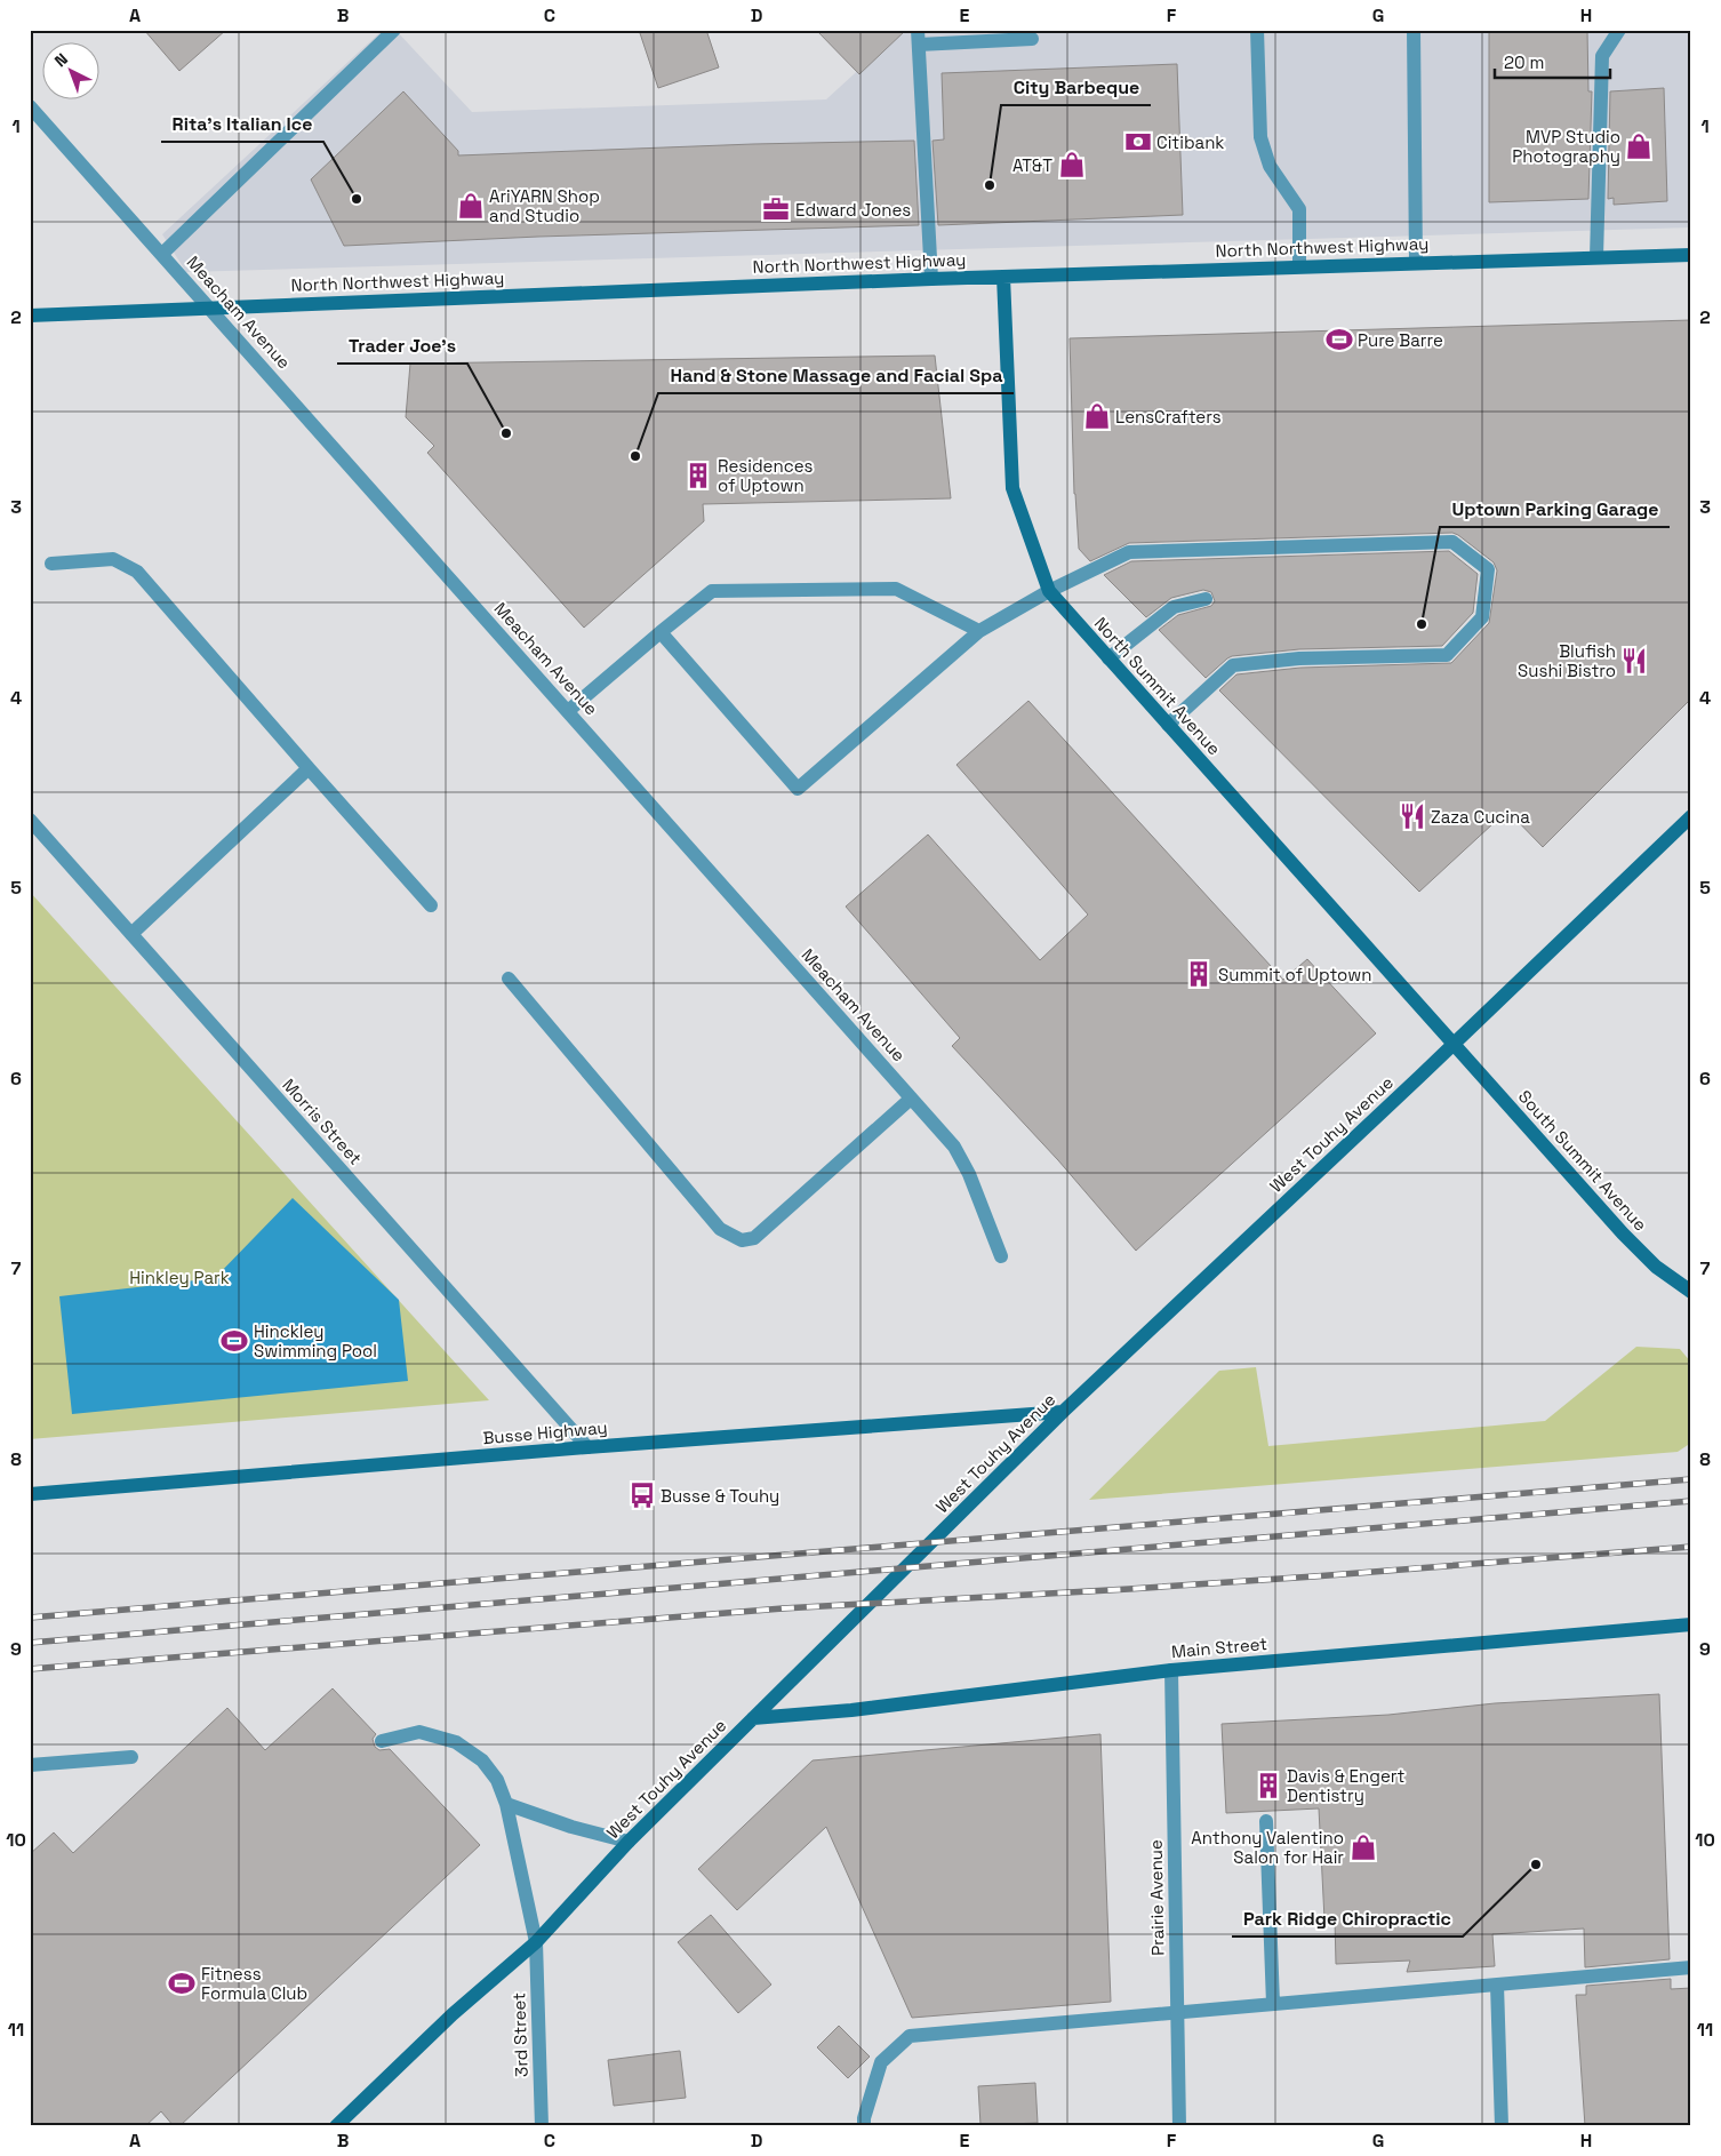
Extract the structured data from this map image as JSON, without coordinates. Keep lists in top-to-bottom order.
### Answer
{
  "streets": {
    "main road": [
      "North Northwest Highway",
      "North Summit Avenue",
      "West Touhy Avenue",
      "South Summit Avenue",
      "Busse Highway",
      "Main Street"
    ],
    "street": [
      "Meacham Avenue",
      "Morris Street",
      "Prairie Avenue",
      "3rd Street"
    ]
  },
  "crossings": [
    ["North Northwest Highway", "Meacham Avenue"],
    ["North Northwest Highway", "North Summit Avenue"],
    ["North Summit Avenue", "West Touhy Avenue"],
    ["North Summit Avenue", "South Summit Avenue"],
    ["Morris Street", "Busse Highway"],
    ["West Touhy Avenue", "South Summit Avenue"],
    ["West Touhy Avenue", "Busse Highway"],
    ["West Touhy Avenue", "Main Street"],
    ["West Touhy Avenue", "3rd Street"],
    ["Main Street", "Prairie Avenue"]
  ],
  "parks": ["Hinkley Park"],
  "places": {
    "bank": ["Citibank"],
    "shop": [
      "MVP Studio Photography",
      "AT&T",
      "AriYARN Shop and Studio",
      "LensCrafters",
      "Anthony Valentino Salon for Hair"
    ],
    "other": [
      "City Barbeque",
      "Rita's Italian Ice",
      "Trader Joe's",
      "Hand & Stone Massage and Facial Spa",
      "Uptown Parking Garage",
      "Park Ridge Chiropractic"
    ],
    "office": ["Edward Jones"],
    "sports": ["Pure Barre", "Hinckley Swimming Pool", "Fitness Formula Club"],
    "building": ["Residences of Uptown", "Summit of Uptown", "Davis & Engert Dentistry"],
    "restaurant": ["Blufish Sushi Bistro", "Zaza Cucina"],
    "bus stop": ["Busse & Touhy"]
  },
  "scale_bar": "20 m",
  "north": "top left",
  "grid": {
    "columns": [
      "A",
      "B",
      "C",
      "D",
      "E",
      "F",
      "G",
      "H"
    ],
    "rows": [
      "1",
      "2",
      "3",
      "4",
      "5",
      "6",
      "7",
      "8",
      "9",
      "10",
      "11"
    ]
  }
}
